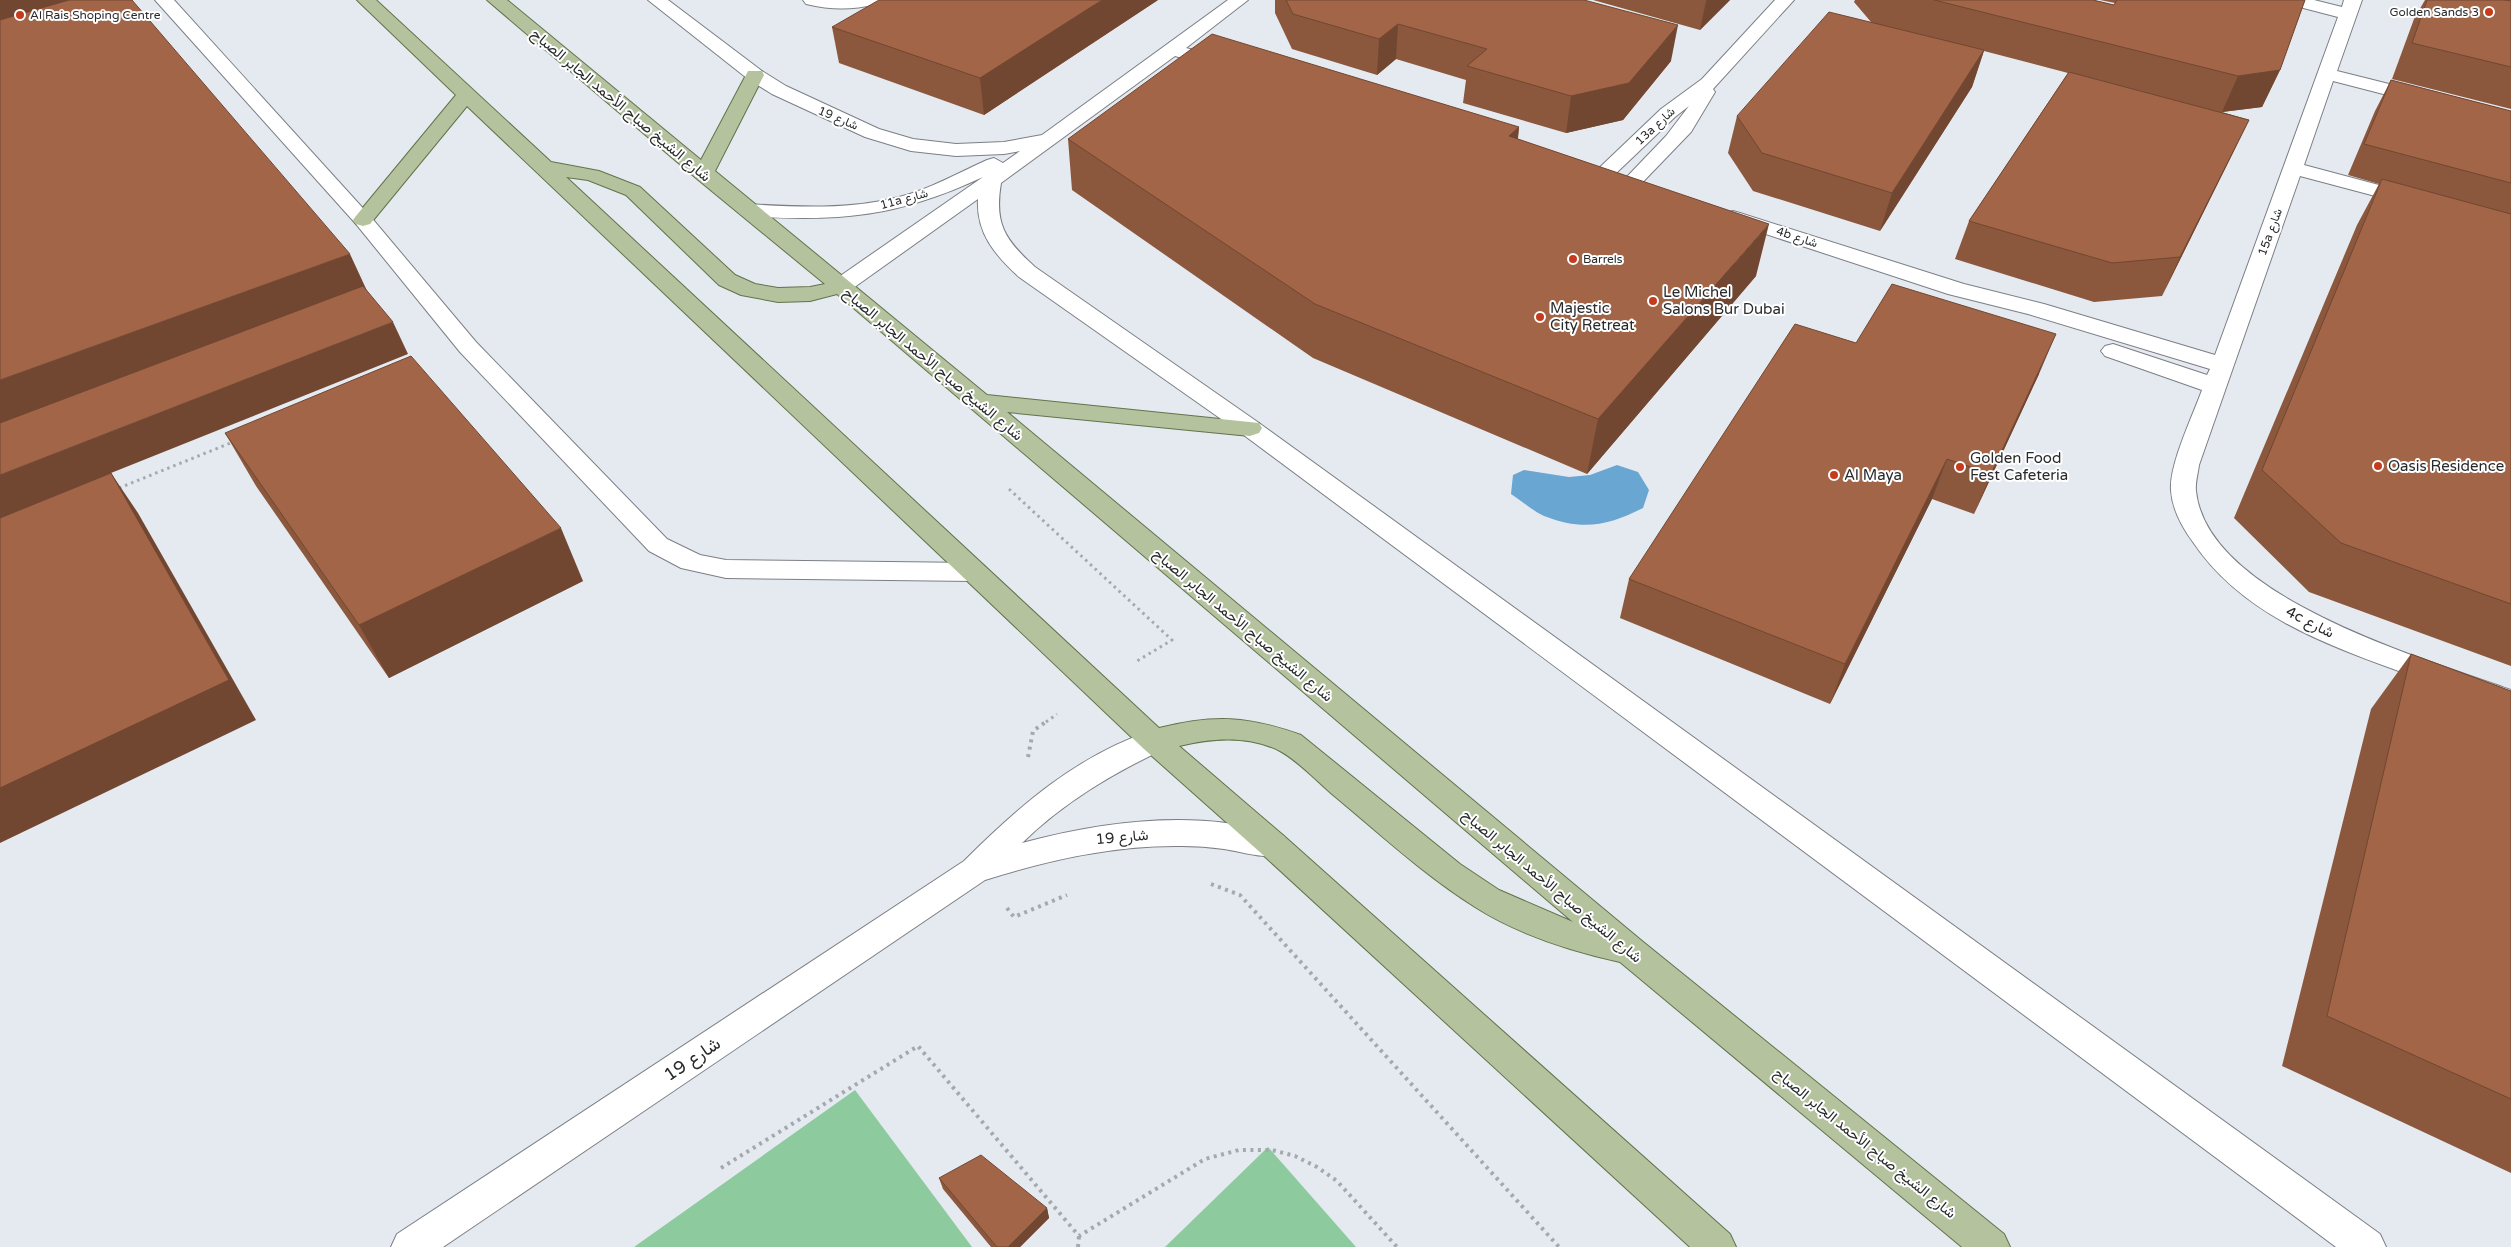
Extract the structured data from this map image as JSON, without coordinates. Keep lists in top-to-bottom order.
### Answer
{
  "streets": {
    "main road": ["شارع الشيخ صباح الأحمد الجابر الصباح"],
    "street": [
      "شارع 19",
      "13a شارع",
      "11a شارع",
      "15a شارع",
      "4b شارع",
      "4c شارع"
    ]
  },
  "crossings": [
    ["شارع الشيخ صباح الأحمد الجابر الصباح", "11a شارع"],
    ["شارع 19", "11a شارع"],
    ["15a شارع", "4b شارع"],
    ["15a شارع", "4c شارع"]
  ],
  "places": [
    "Golden Sands 3",
    "Al Rais Shoping Centre",
    "Barrels",
    "Le Michel Salons Bur Dubai",
    "Majestic City Retreat",
    "Oasis Residence",
    "Golden Food Fest Cafeteria",
    "Al Maya"
  ]
}
